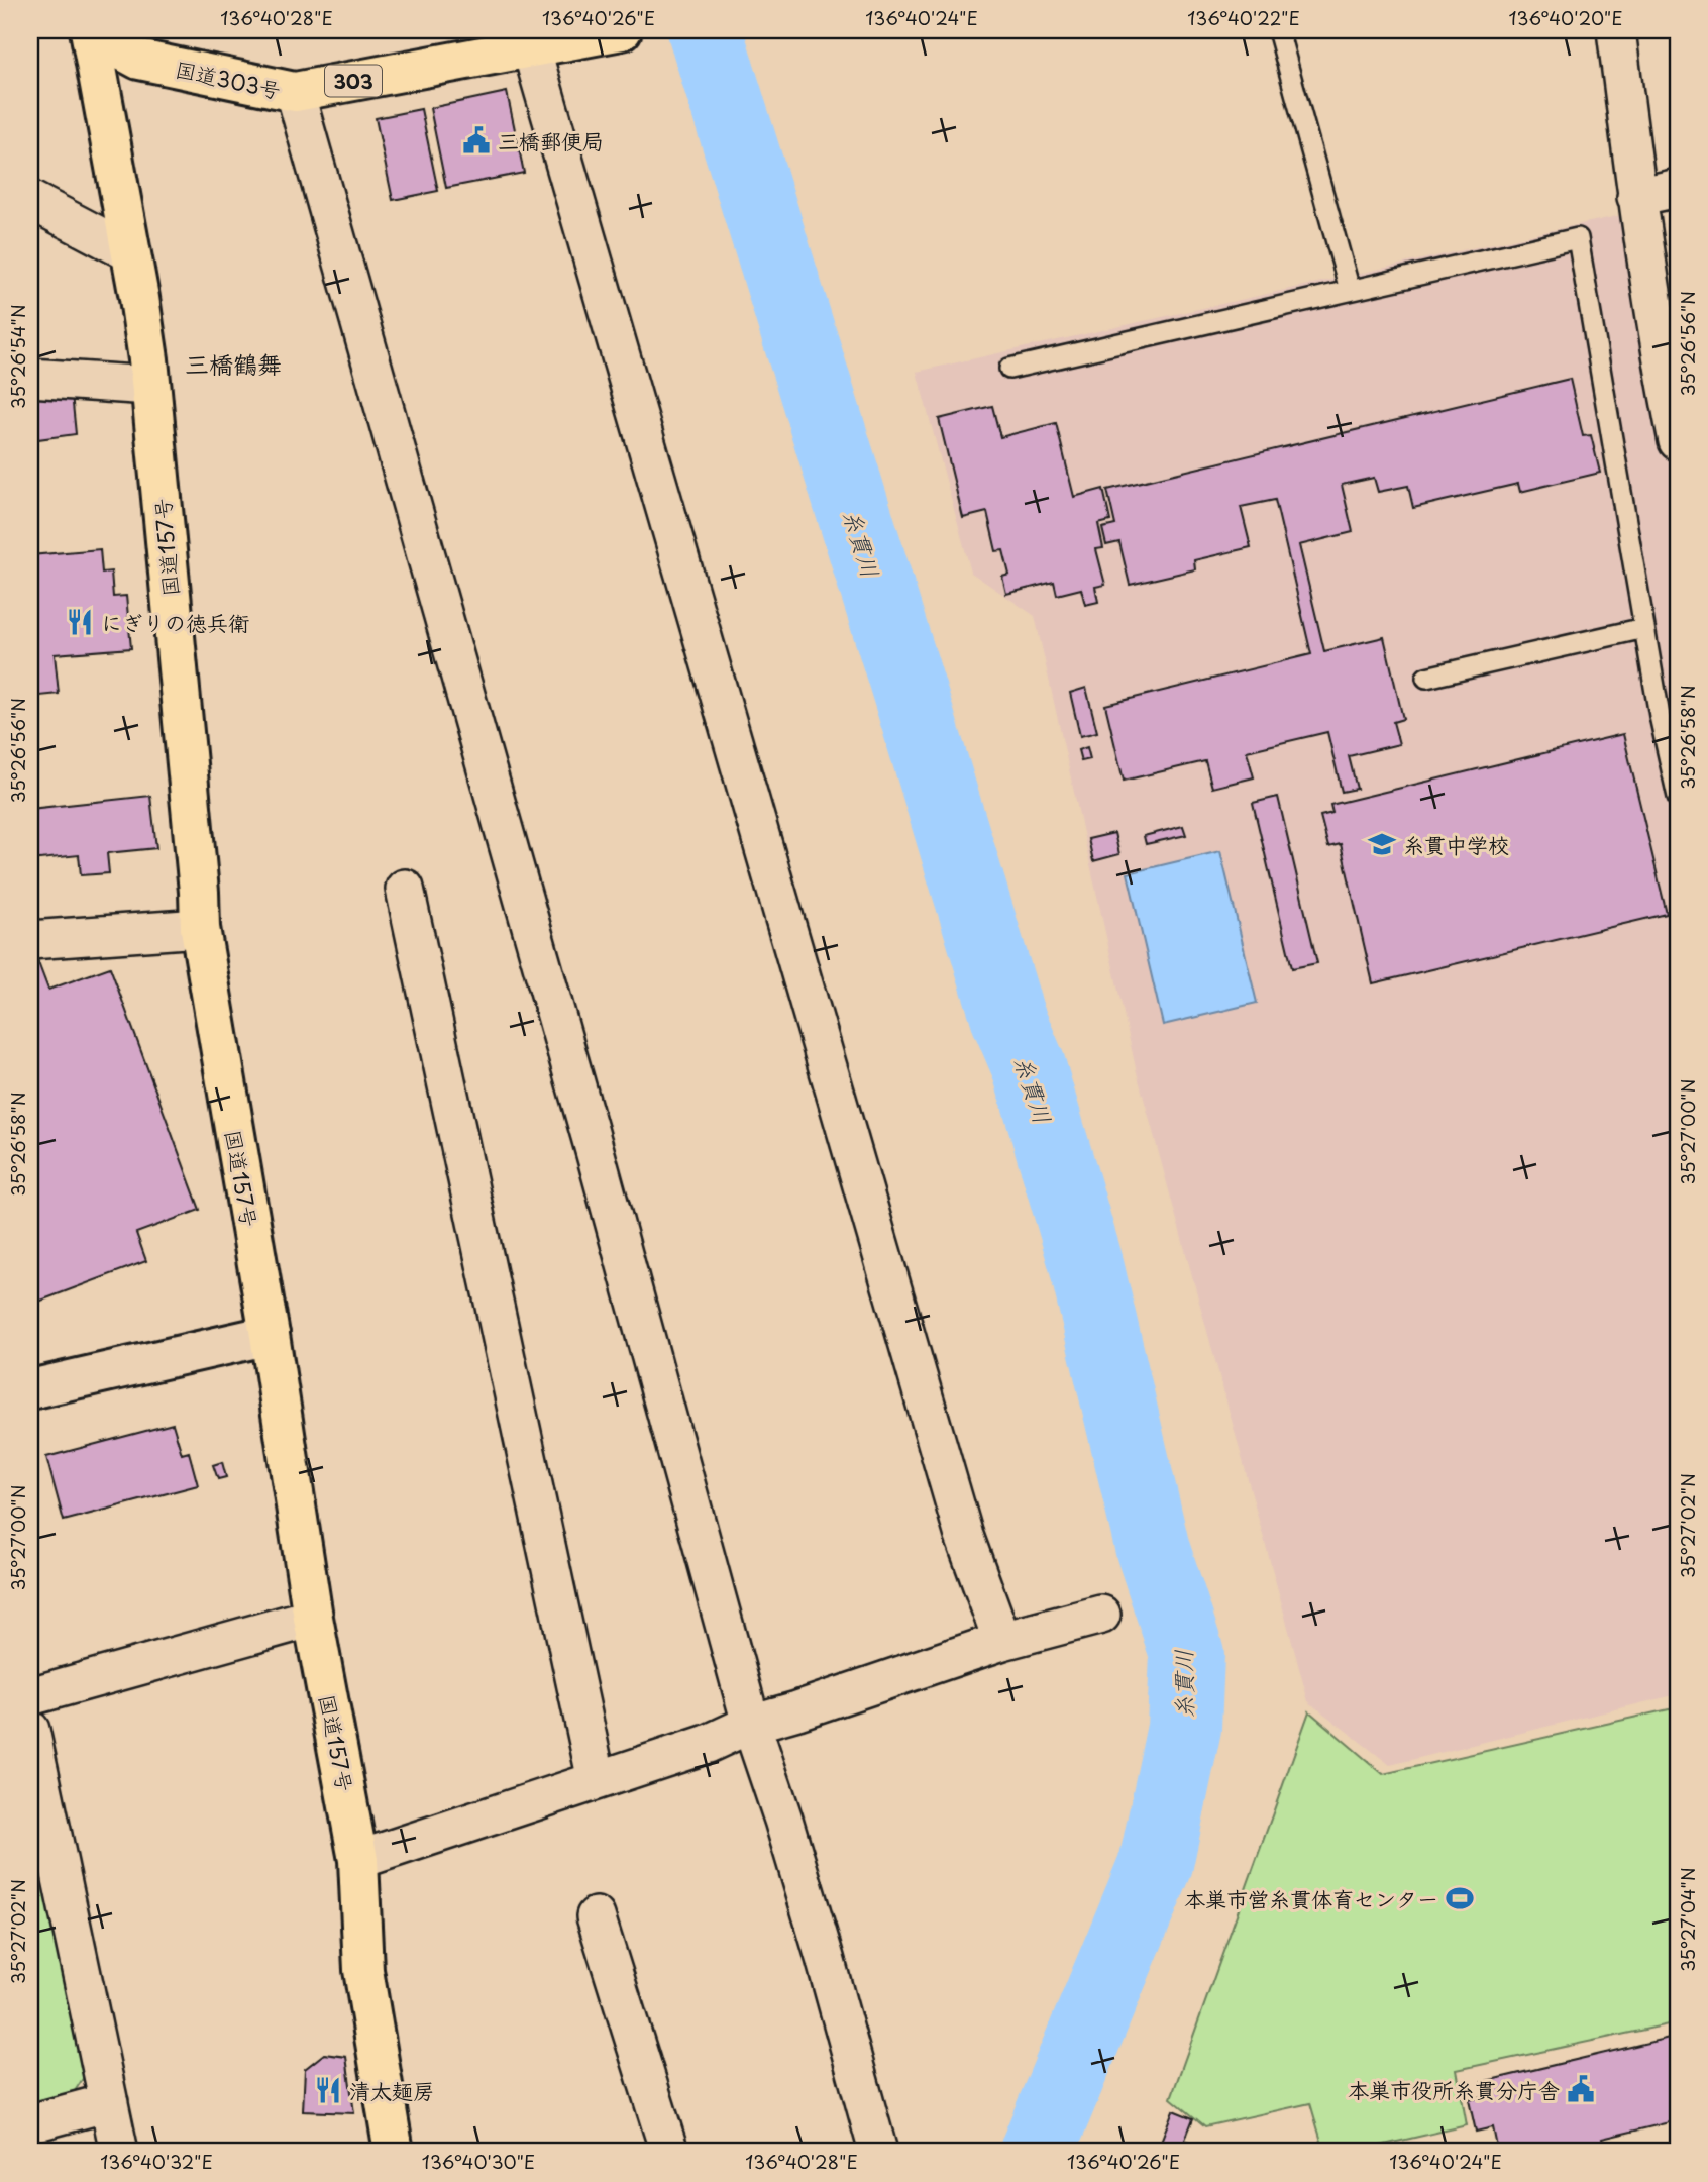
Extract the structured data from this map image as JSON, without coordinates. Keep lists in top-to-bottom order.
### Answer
{
  "streets": {
    "highway": ["国道303号", "303", "国道157号"]
  },
  "crossings": [
    ["国道303号", "国道157号"]
  ],
  "districts": ["三橋鶴舞"],
  "water": ["糸貫川"],
  "places": {
    "public building": ["三橋郵便局", "本巣市役所糸貫分庁舎"],
    "restaurant": ["にぎりの徳兵衛", "清太麺房"],
    "school or university": ["糸貫中学校"],
    "sports": ["本巣市営糸貫体育センター"]
  },
  "coordinates": [
    "136°40'28\"E",
    "136°40'26\"E",
    "136°40'24\"E",
    "136°40'22\"E",
    "136°40'20\"E",
    "35°26'56\"N",
    "35°26'54\"N",
    "35°26'58\"N",
    "35°27'00\"N",
    "35°27'02\"N",
    "35°27'04\"N",
    "136°40'32\"E",
    "136°40'30\"E"
  ]
}
